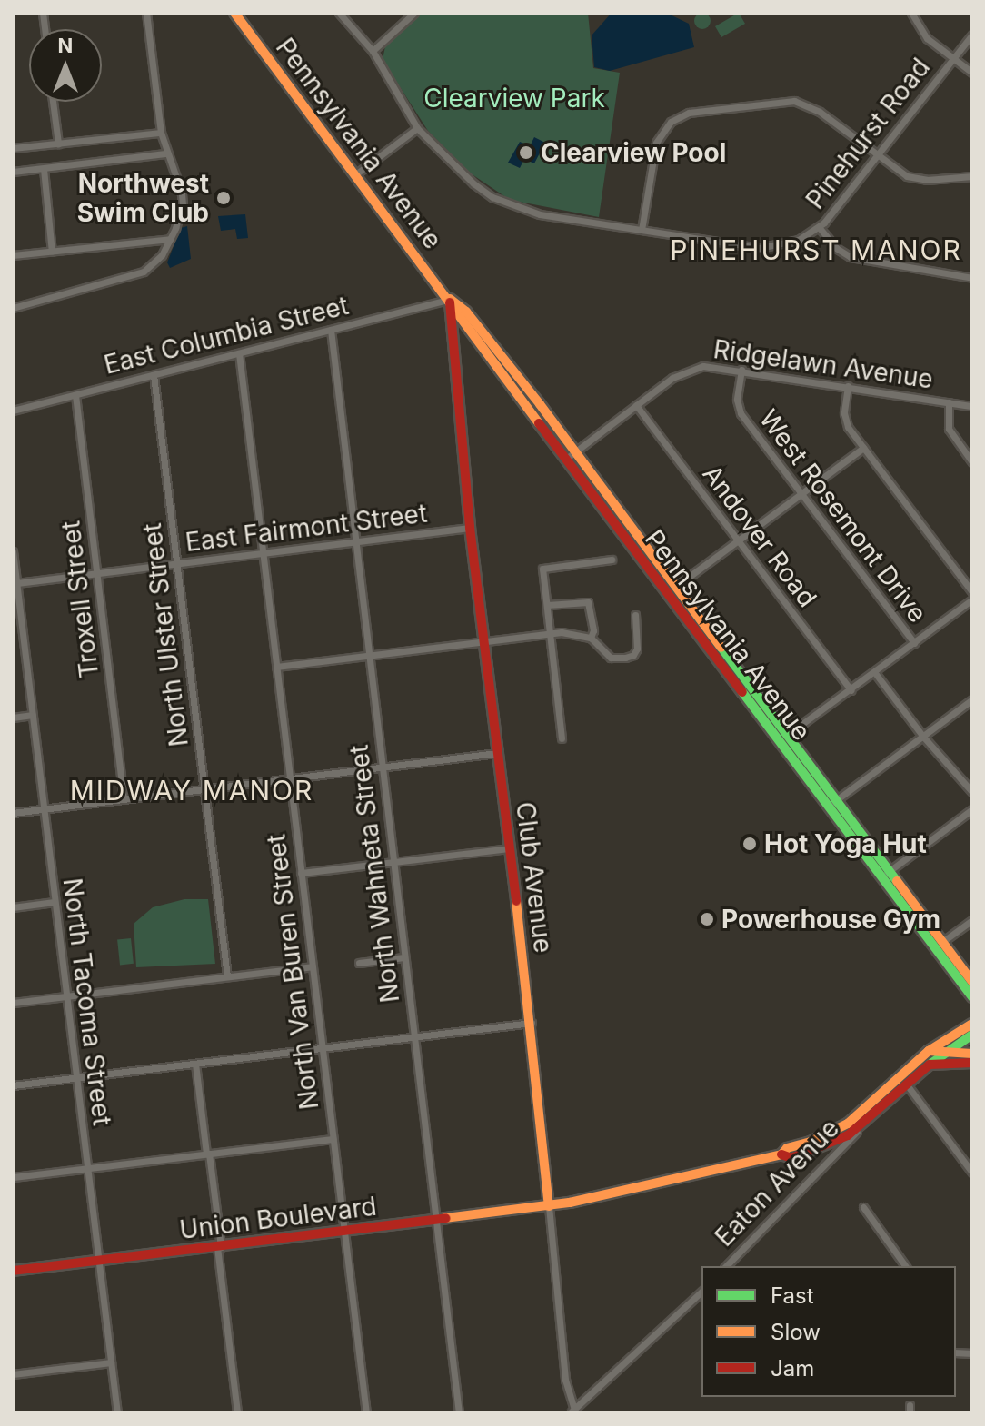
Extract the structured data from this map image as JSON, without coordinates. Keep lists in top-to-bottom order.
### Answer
{
  "streets": {
    "street": [
      "Pinehurst Road",
      "Pennsylvania Avenue",
      "East Columbia Street",
      "Ridgelawn Avenue",
      "West Rosemont Drive",
      "East Fairmont Street",
      "Andover Road",
      "Troxell Street",
      "North Ulster Street",
      "North Wahneta Street",
      "Club Avenue",
      "North Van Buren Street",
      "North Tacoma Street",
      "Eaton Avenue",
      "Union Boulevard"
    ]
  },
  "crossings": [
    ["Pennsylvania Avenue", "East Columbia Street"],
    ["Pennsylvania Avenue", "Ridgelawn Avenue"],
    ["Pennsylvania Avenue", "Club Avenue"],
    ["East Columbia Street", "Troxell Street"],
    ["East Columbia Street", "North Ulster Street"],
    ["East Columbia Street", "North Wahneta Street"],
    ["East Columbia Street", "Club Avenue"],
    ["East Columbia Street", "North Van Buren Street"],
    ["Ridgelawn Avenue", "West Rosemont Drive"],
    ["Ridgelawn Avenue", "Andover Road"],
    ["East Fairmont Street", "Troxell Street"],
    ["East Fairmont Street", "North Ulster Street"],
    ["East Fairmont Street", "North Wahneta Street"],
    ["East Fairmont Street", "Club Avenue"],
    ["East Fairmont Street", "North Van Buren Street"],
    ["East Fairmont Street", "North Tacoma Street"],
    ["North Wahneta Street", "Union Boulevard"],
    ["Club Avenue", "Union Boulevard"],
    ["North Van Buren Street", "Union Boulevard"],
    ["North Tacoma Street", "Union Boulevard"]
  ],
  "districts": ["PINEHURST MANOR", "MIDWAY MANOR"],
  "parks": ["Clearview Park"],
  "places": [
    "Clearview Pool",
    "Northwest Swim Club",
    "Hot Yoga Hut",
    "Powerhouse Gym"
  ],
  "legend": ["Fast", "Slow", "Jam"],
  "north": "top"
}
